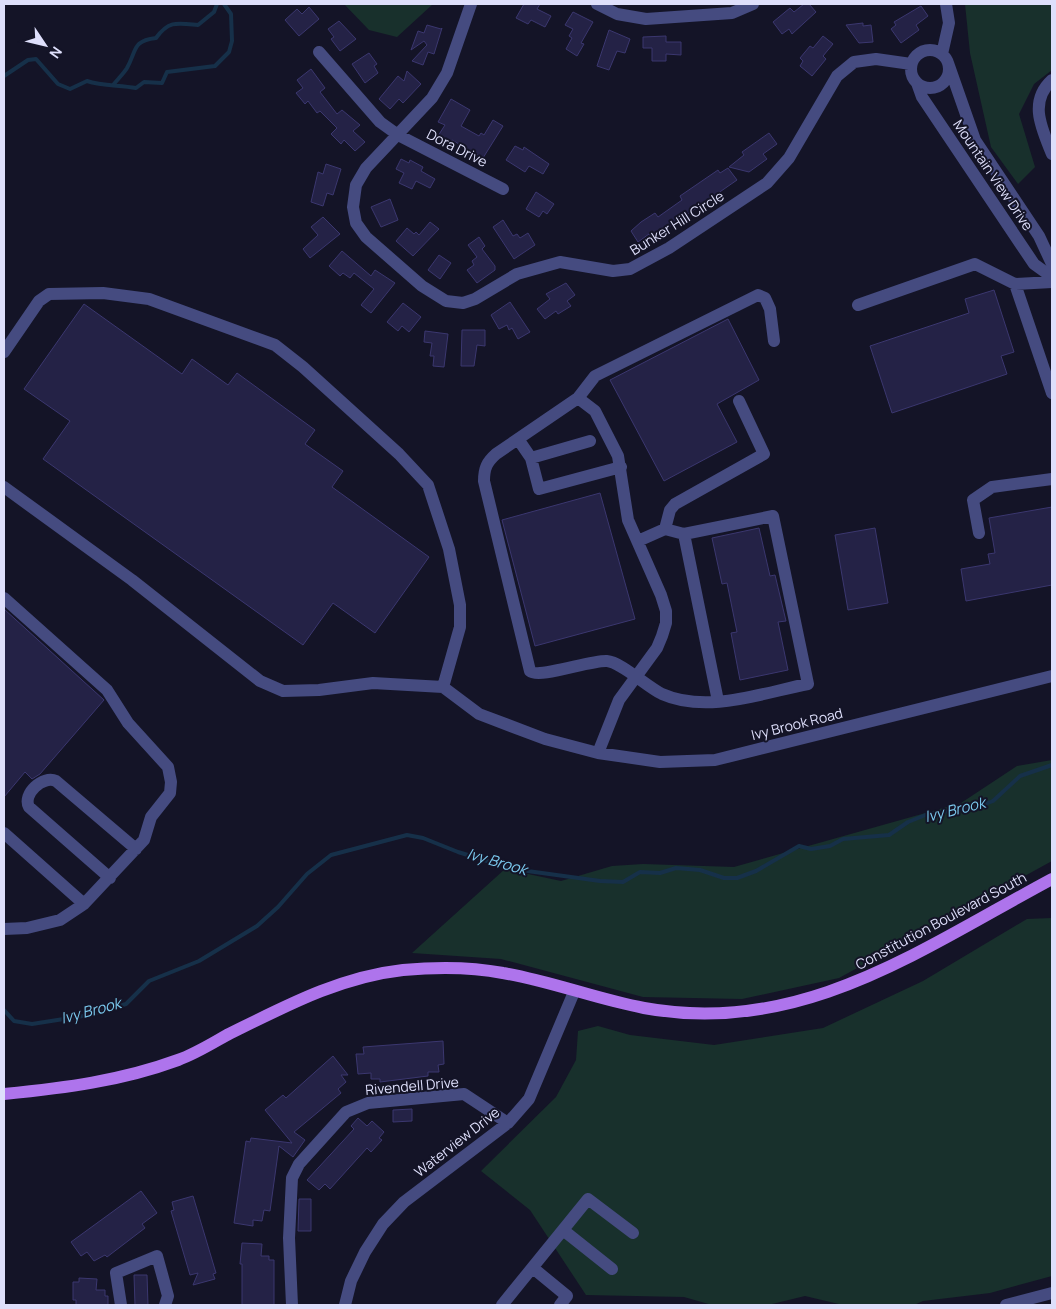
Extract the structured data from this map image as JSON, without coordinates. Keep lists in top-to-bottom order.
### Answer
{
  "streets": {
    "main road": ["Constitution Boulevard South"],
    "street": [
      "Dora Drive",
      "Mountain View Drive",
      "Bunker Hill Circle",
      "Ivy Brook Road",
      "Rivendell Drive",
      "Waterview Drive"
    ]
  },
  "crossings": [
    ["Dora Drive", "Bunker Hill Circle"],
    ["Mountain View Drive", "Bunker Hill Circle"],
    ["Constitution Boulevard South", "Waterview Drive"],
    ["Rivendell Drive", "Waterview Drive"]
  ],
  "water": ["Ivy Brook"],
  "north": "bottom right"
}
